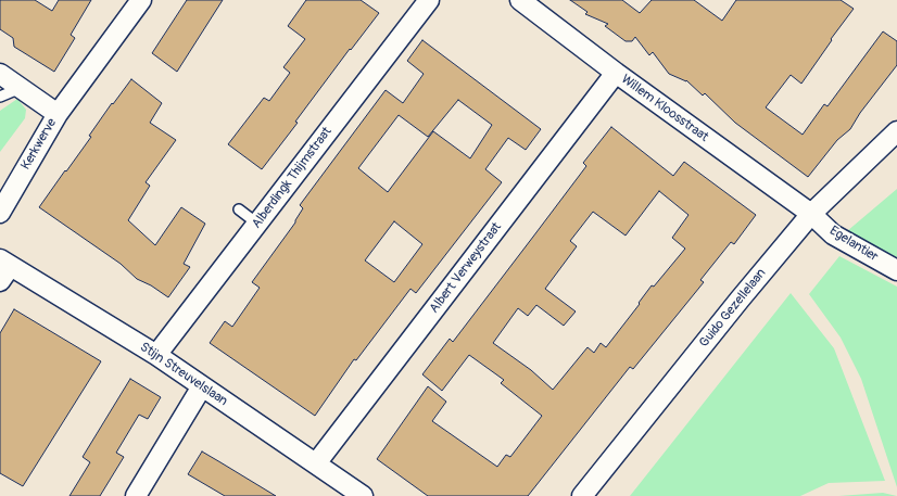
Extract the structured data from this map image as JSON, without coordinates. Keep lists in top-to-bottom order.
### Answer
{
  "streets": {
    "street": [
      "Willem Kloosstraat",
      "Kerkwerve",
      "Alberdingk Thijmstraat",
      "Egelantier",
      "Albert Verweystraat",
      "Guido Gezellelaan",
      "Stijn Streuvelslaan"
    ]
  },
  "crossings": [
    ["Willem Kloosstraat", "Egelantier"],
    ["Willem Kloosstraat", "Albert Verweystraat"],
    ["Willem Kloosstraat", "Guido Gezellelaan"],
    ["Alberdingk Thijmstraat", "Stijn Streuvelslaan"],
    ["Egelantier", "Guido Gezellelaan"],
    ["Albert Verweystraat", "Stijn Streuvelslaan"]
  ]
}
